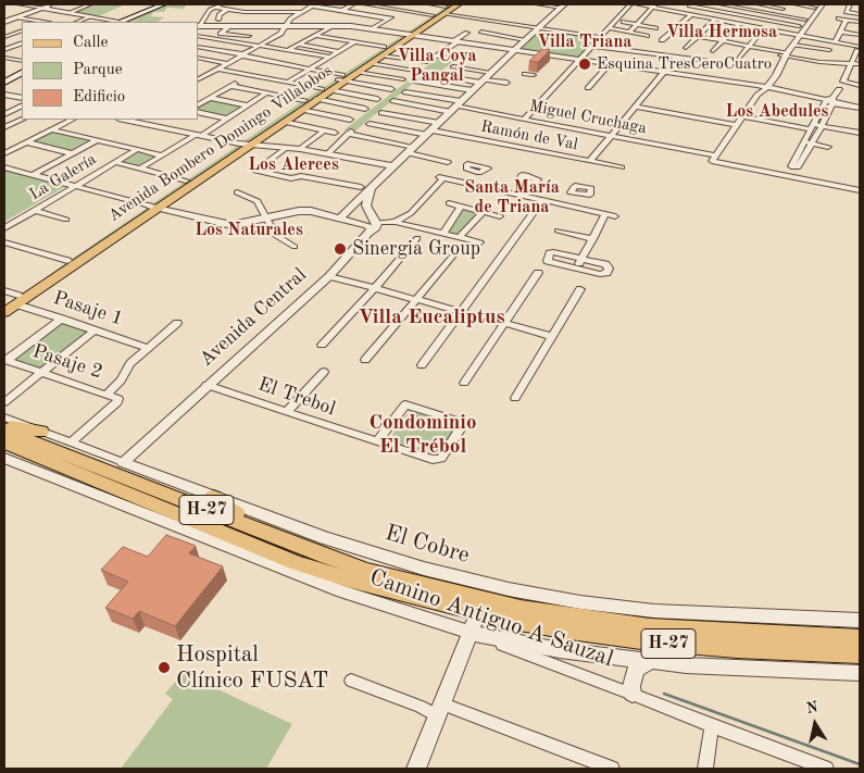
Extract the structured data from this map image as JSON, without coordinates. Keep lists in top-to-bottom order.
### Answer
{
  "streets": {
    "main road": ["Avenida Bombero Domingo Villalobos", "H-27"],
    "street": [
      "Miguel Cruchaga",
      "Ramón de Val",
      "La Galería",
      "Pasaje 1",
      "Avenida Central",
      "Pasaje 2",
      "El Trebol",
      "El Cobre",
      "Camino Antiguo A Sauzal"
    ]
  },
  "crossings": [
    ["Avenida Bombero Domingo Villalobos", "Pasaje 1"],
    ["Avenida Central", "El Trebol"],
    ["Avenida Central", "El Cobre"],
    ["Pasaje 2", "El Cobre"],
    ["H-27", "Camino Antiguo A Sauzal"]
  ],
  "districts": [
    "Villa Hermosa",
    "Villa Triana",
    "Villa Coya Pangal",
    "Los Abedules",
    "Los Alerces",
    "Santa María de Triana",
    "Los Naturales",
    "Villa Eucaliptus",
    "Condominio El Trébol"
  ],
  "places": ["Esquina TresCeroCuatro", "Sinergia Group", "Hospital Clínico FUSAT"],
  "legend": ["Calle", "Parque", "Edificio"],
  "north": "top"
}
